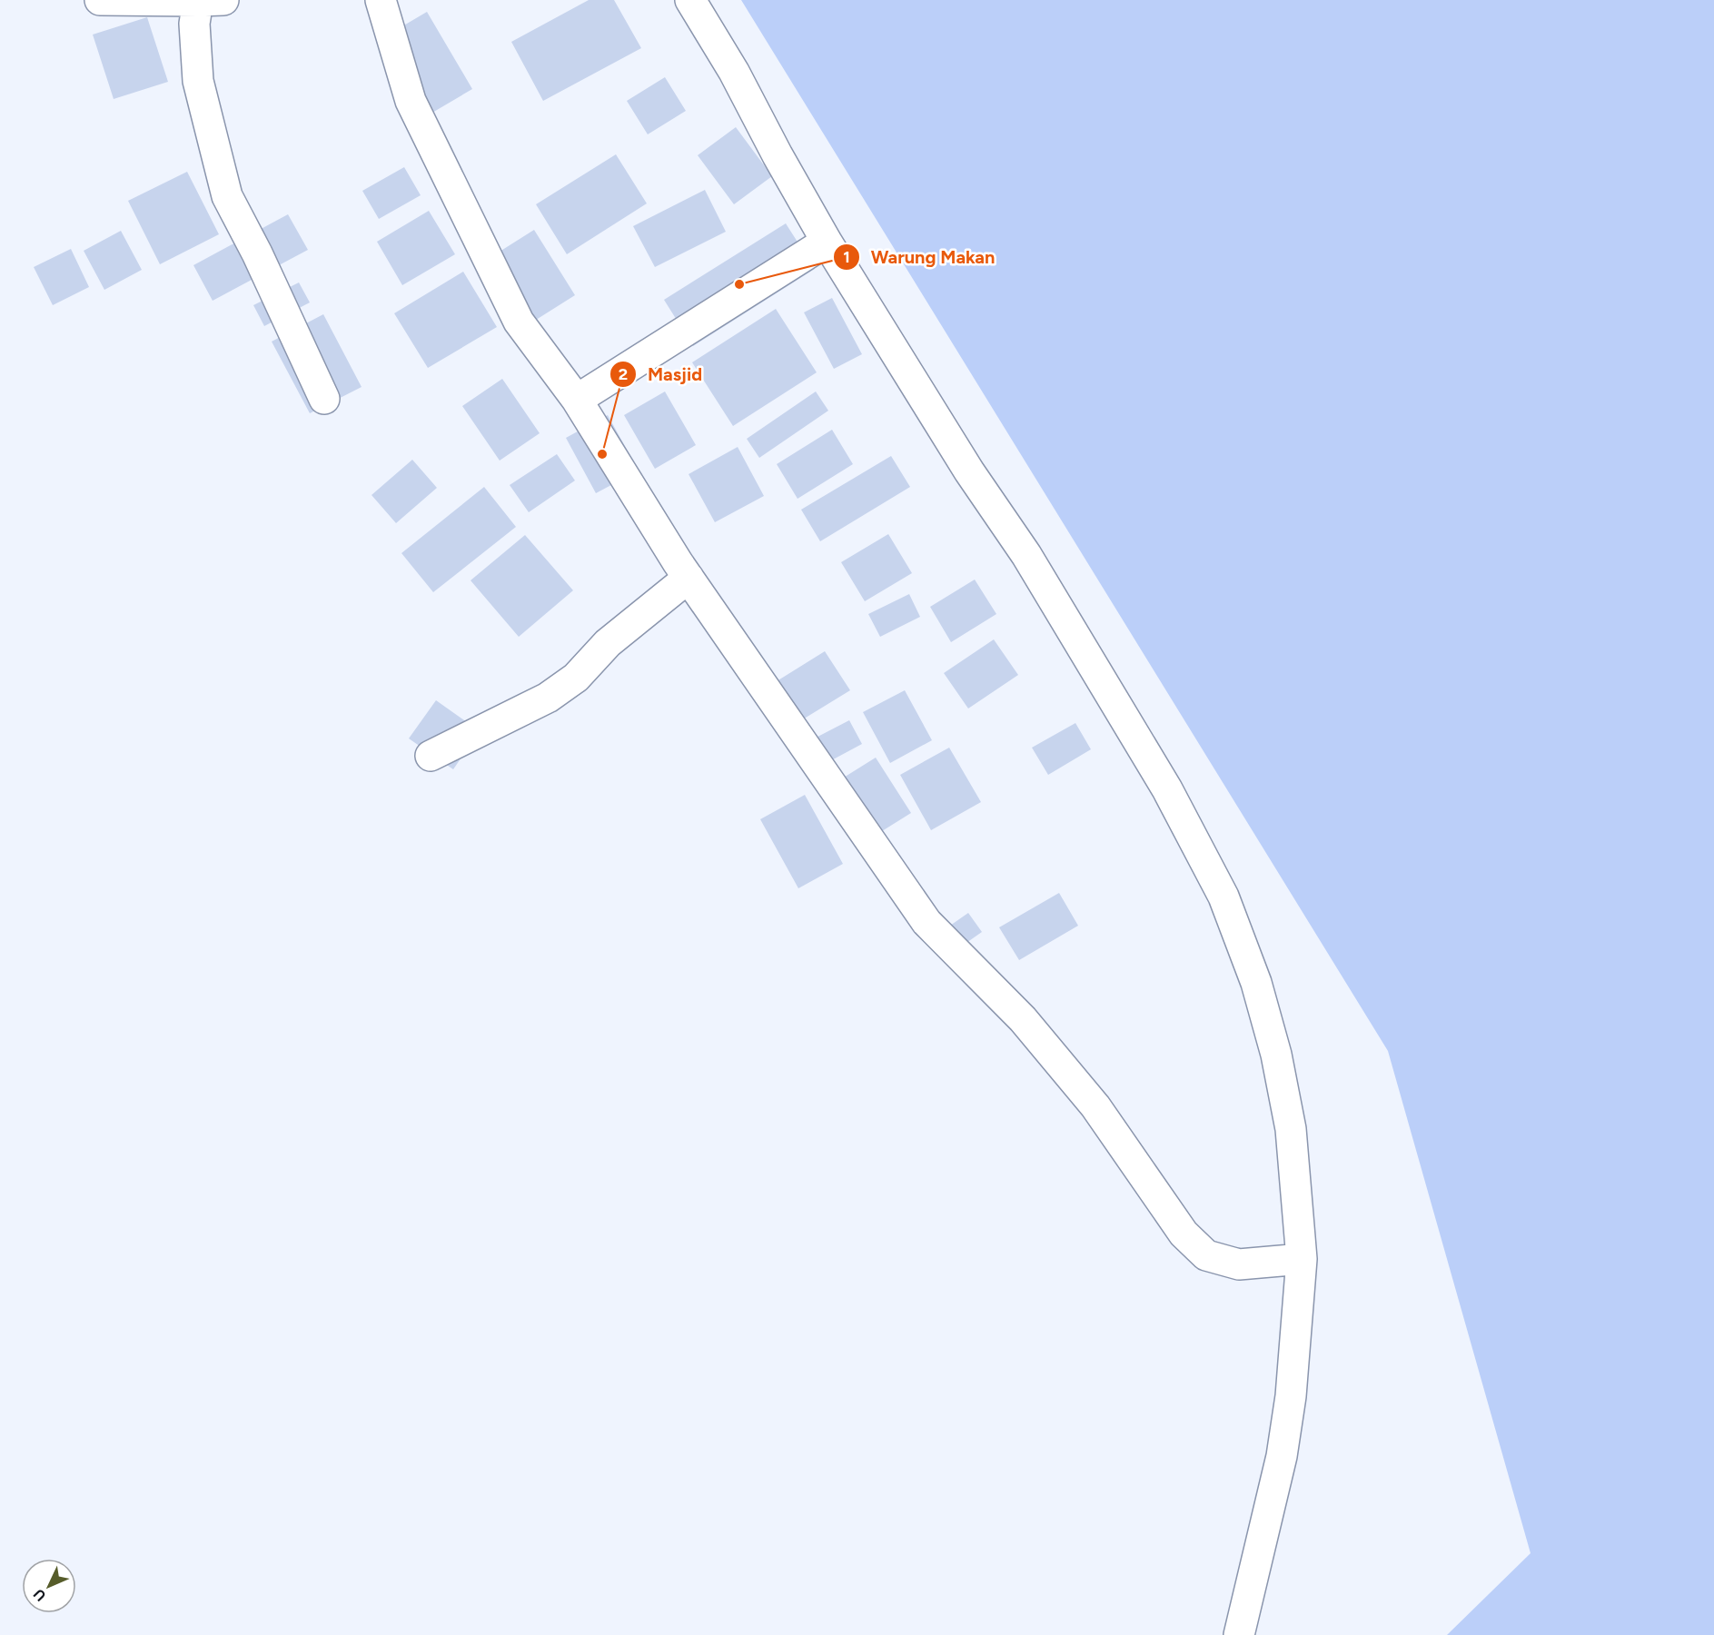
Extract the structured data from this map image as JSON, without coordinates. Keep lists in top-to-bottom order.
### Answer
{
  "places": ["Warung Makan", "Masjid"],
  "north": "bottom left"
}
